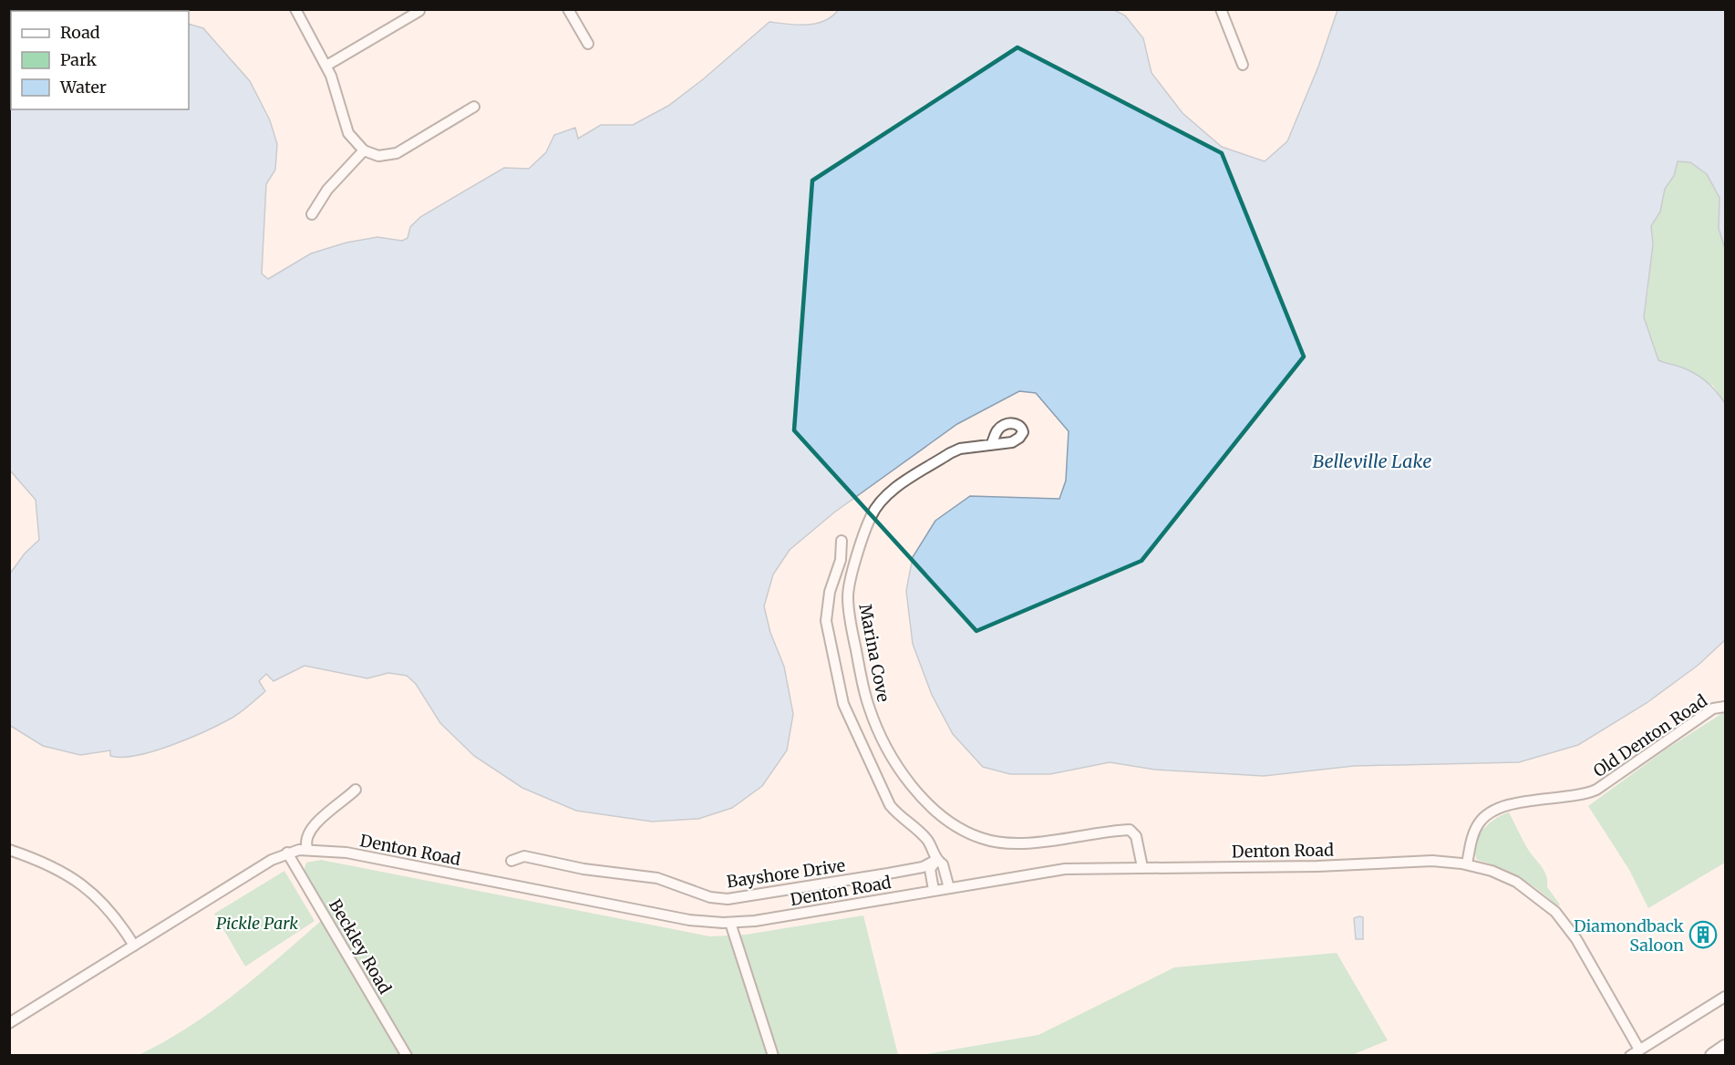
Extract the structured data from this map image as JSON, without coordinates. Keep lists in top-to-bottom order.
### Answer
{
  "streets": {
    "street": [
      "Marina Cove",
      "Old Denton Road",
      "Denton Road",
      "Bayshore Drive",
      "Beckley Road"
    ]
  },
  "crossings": [
    ["Marina Cove", "Denton Road"],
    ["Old Denton Road", "Denton Road"],
    ["Denton Road", "Beckley Road"]
  ],
  "water": ["Belleville Lake"],
  "parks": ["Pickle Park"],
  "places": {
    "building": ["Diamondback Saloon"]
  },
  "legend": ["Road", "Park", "Water"]
}
